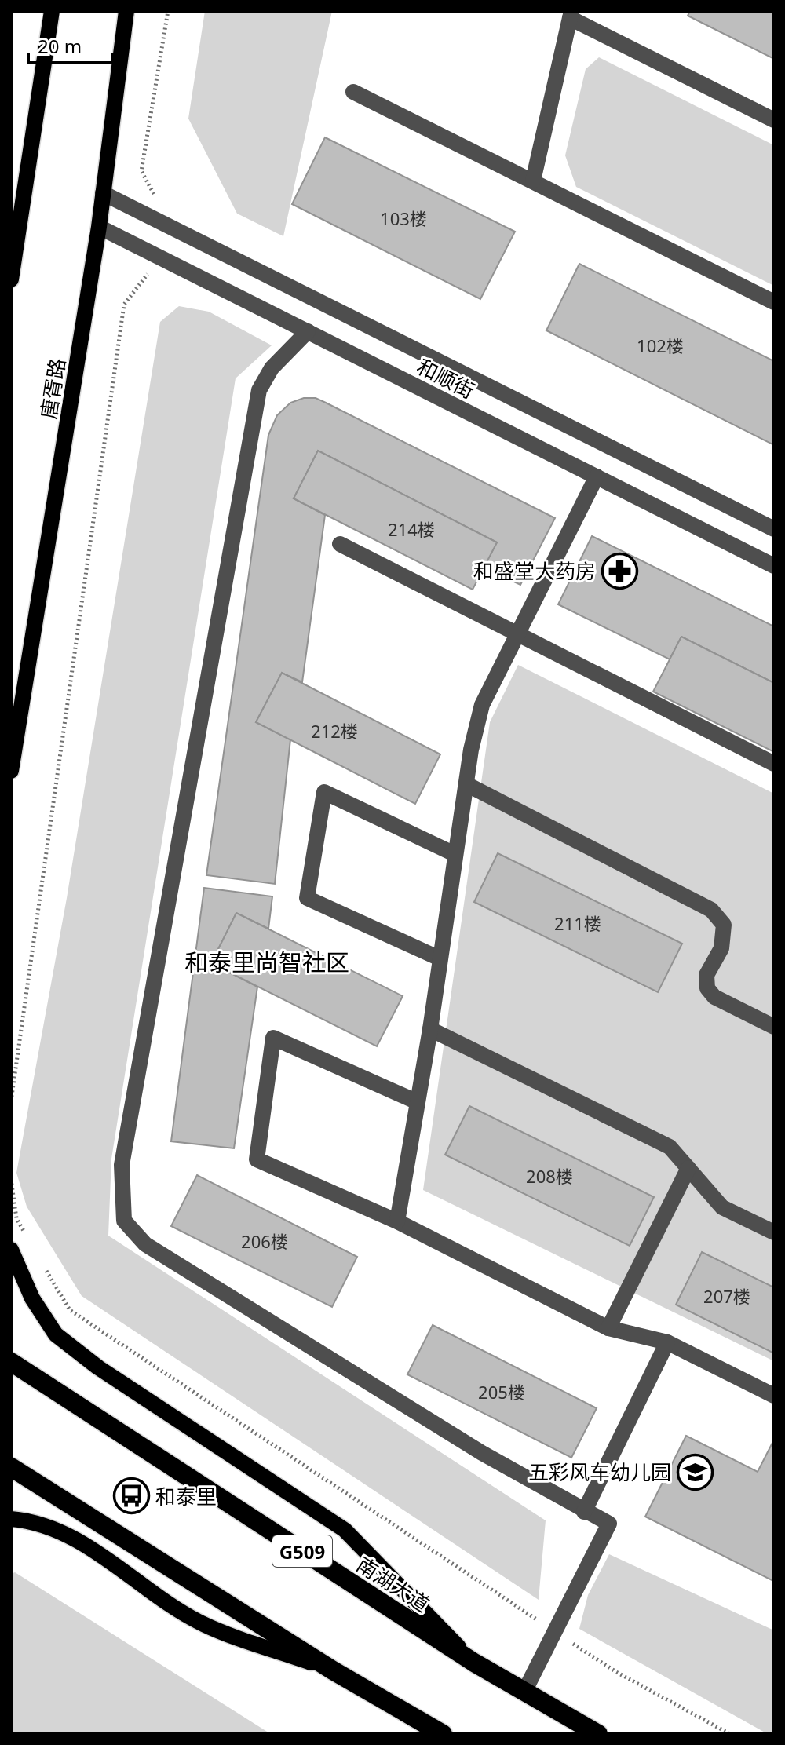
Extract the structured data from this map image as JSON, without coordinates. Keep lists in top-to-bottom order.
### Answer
{
  "streets": {
    "highway": ["G509", "南湖大道"],
    "main road": ["唐胥路"],
    "street": ["和顺街"]
  },
  "crossings": [
    ["和顺街", "唐胥路"]
  ],
  "districts": ["和泰里尚智社区"],
  "places": {
    "pharmacy": ["和盛堂大药房"],
    "school or university": ["五彩风车幼儿园"],
    "bus stop": ["和泰里"]
  },
  "house_numbers": [
    "103楼",
    "102楼",
    "214楼",
    "212楼",
    "211楼",
    "208楼",
    "206楼",
    "207楼",
    "205楼"
  ],
  "scale_bar": "20 m"
}
